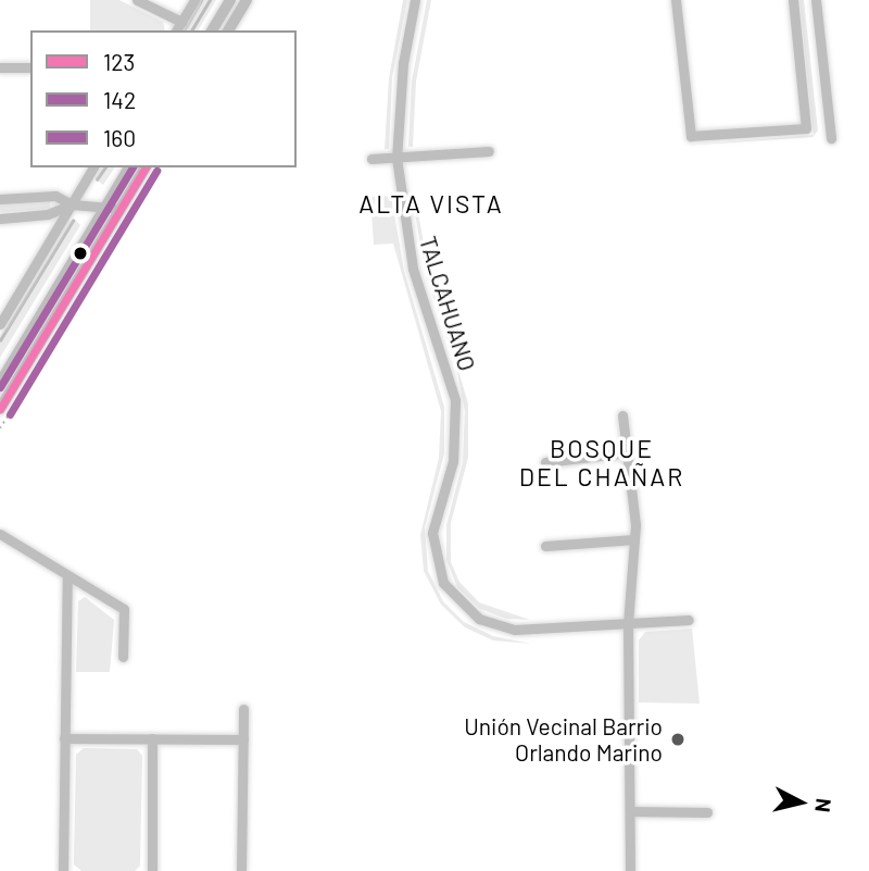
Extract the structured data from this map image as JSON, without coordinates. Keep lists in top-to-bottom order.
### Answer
{
  "streets": {
    "street": ["TALCAHUANO"]
  },
  "districts": ["ALTA VISTA", "BOSQUE DEL CHAÑAR"],
  "places": ["Unión Vecinal Barrio Orlando Marino"],
  "lines": ["transit line 123", "transit line 160", "transit line 142"],
  "legend": ["123", "142", "160"],
  "north": "right"
}
